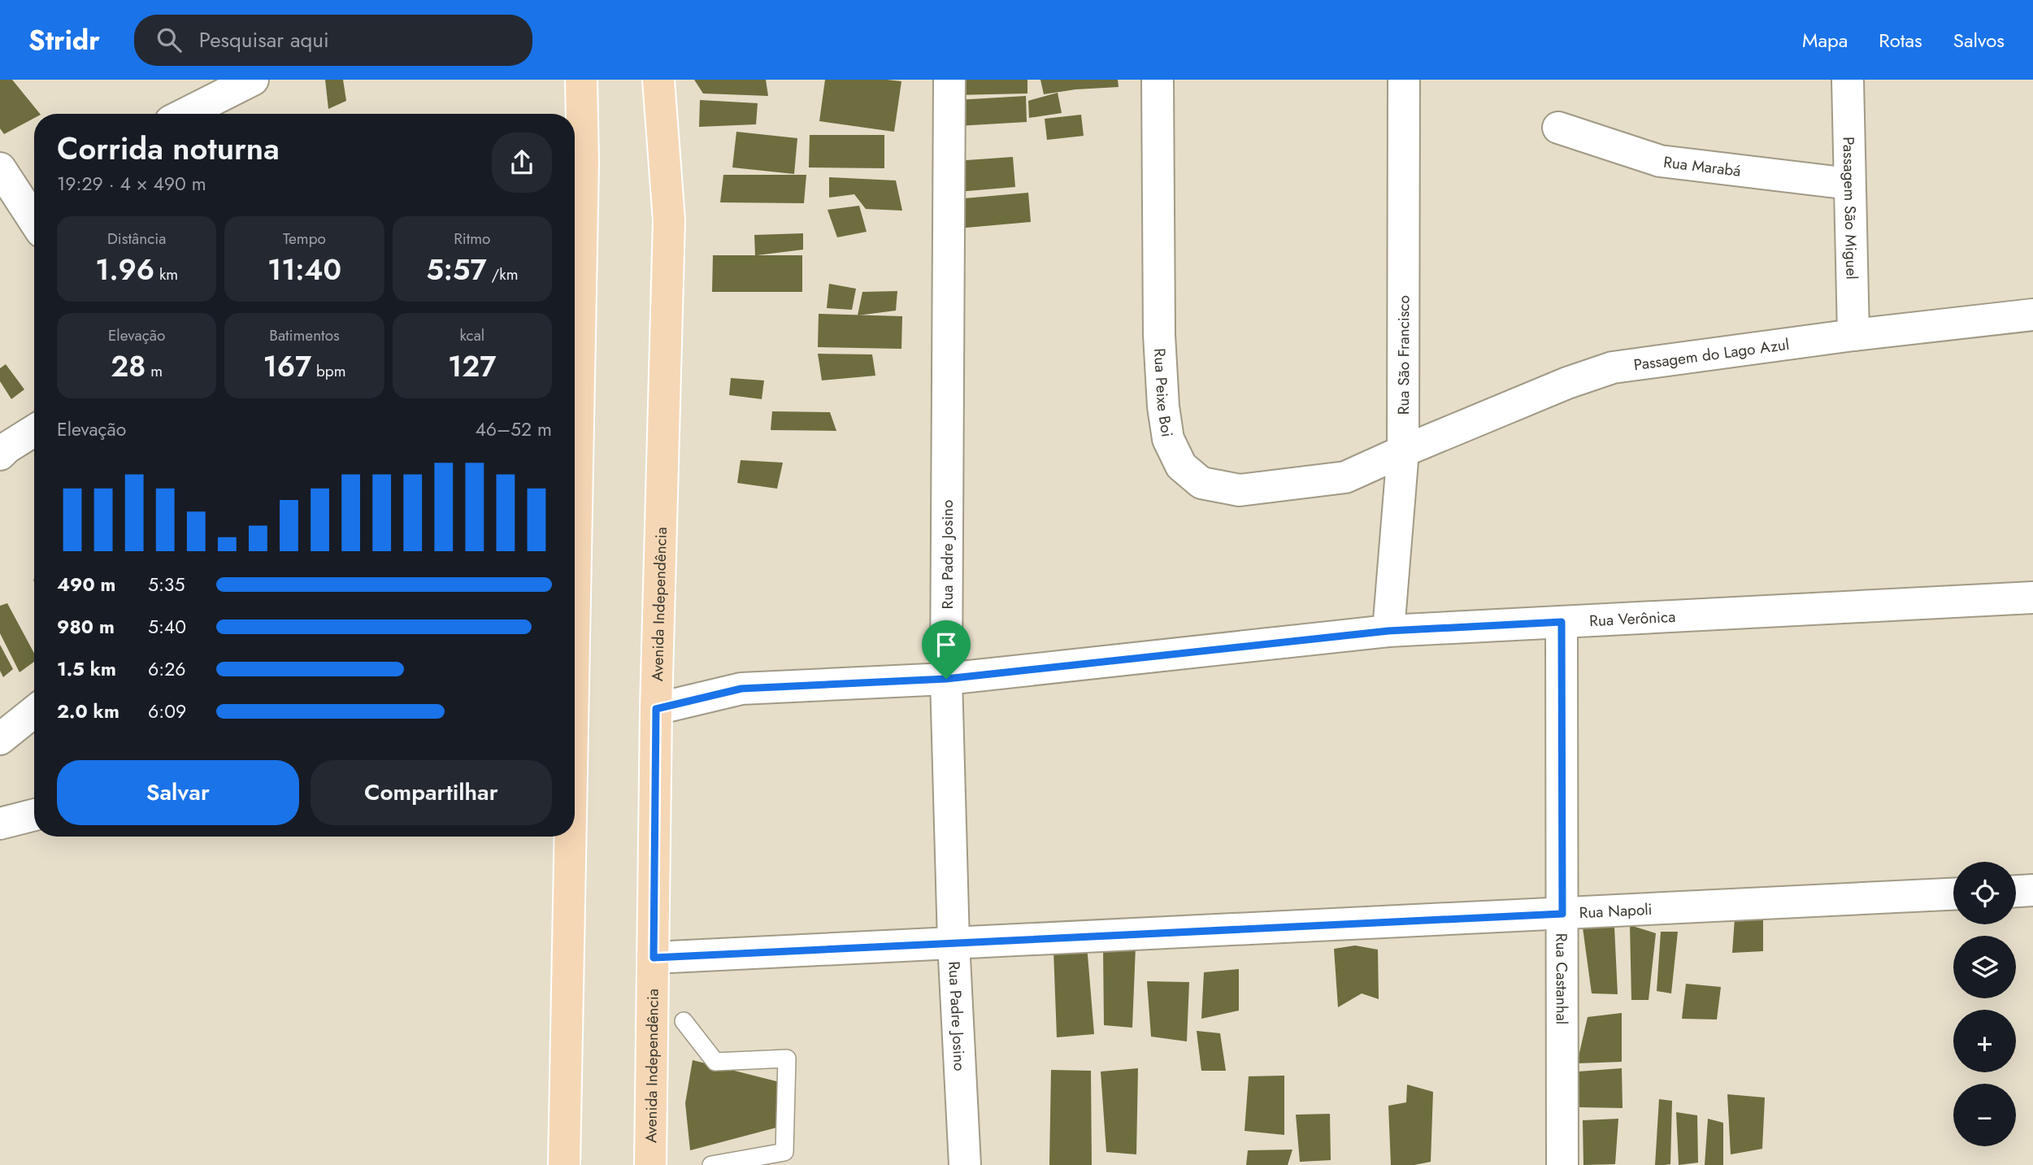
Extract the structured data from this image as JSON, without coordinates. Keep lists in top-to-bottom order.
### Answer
{
  "streets": {
    "main road": ["Avenida Independência"],
    "street": [
      "Rua Marabá",
      "Passagem São Miguel",
      "Passagem do Lago Azul",
      "Rua São Francisco",
      "Rua Peixe Boi",
      "Rua Padre Josino",
      "Rua Verônica",
      "Rua Napoli",
      "Rua Castanhal"
    ]
  },
  "crossings": [
    ["Rua Marabá", "Passagem São Miguel"],
    ["Passagem São Miguel", "Passagem do Lago Azul"],
    ["Passagem do Lago Azul", "Rua São Francisco"],
    ["Passagem do Lago Azul", "Rua Peixe Boi"],
    ["Rua São Francisco", "Rua Peixe Boi"],
    ["Rua São Francisco", "Rua Verônica"],
    ["Rua Padre Josino", "Rua Verônica"],
    ["Rua Padre Josino", "Rua Napoli"],
    ["Avenida Independência", "Rua Verônica"],
    ["Avenida Independência", "Rua Napoli"],
    ["Rua Verônica", "Rua Castanhal"],
    ["Rua Napoli", "Rua Castanhal"]
  ],
  "page": {
    "header": "Stridr",
    "search": "Pesquisar aqui",
    "nav": ["Mapa", "Rotas", "Salvos"],
    "heading": ["Corrida noturna", "19:29 · 4 × 490 m"],
    "stats": [
      ["Distância", "1.96 km"],
      ["Tempo", "11:40"],
      ["Ritmo", "5:57 /km"],
      ["Elevação", "28 m"],
      ["Batimentos", "167 bpm"],
      ["kcal", "127"]
    ],
    "chart": ["Elevação", "46–52 m"],
    "list": [
      {
        "name": "490 m",
        "note": "5:35"
      },
      {
        "name": "980 m",
        "note": "5:40"
      },
      {
        "name": "1.5 km",
        "note": "6:26"
      },
      {
        "name": "2.0 km",
        "note": "6:09"
      }
    ],
    "buttons": ["Salvar", "Compartilhar"],
    "map_buttons": ["+", "−"]
  }
}
